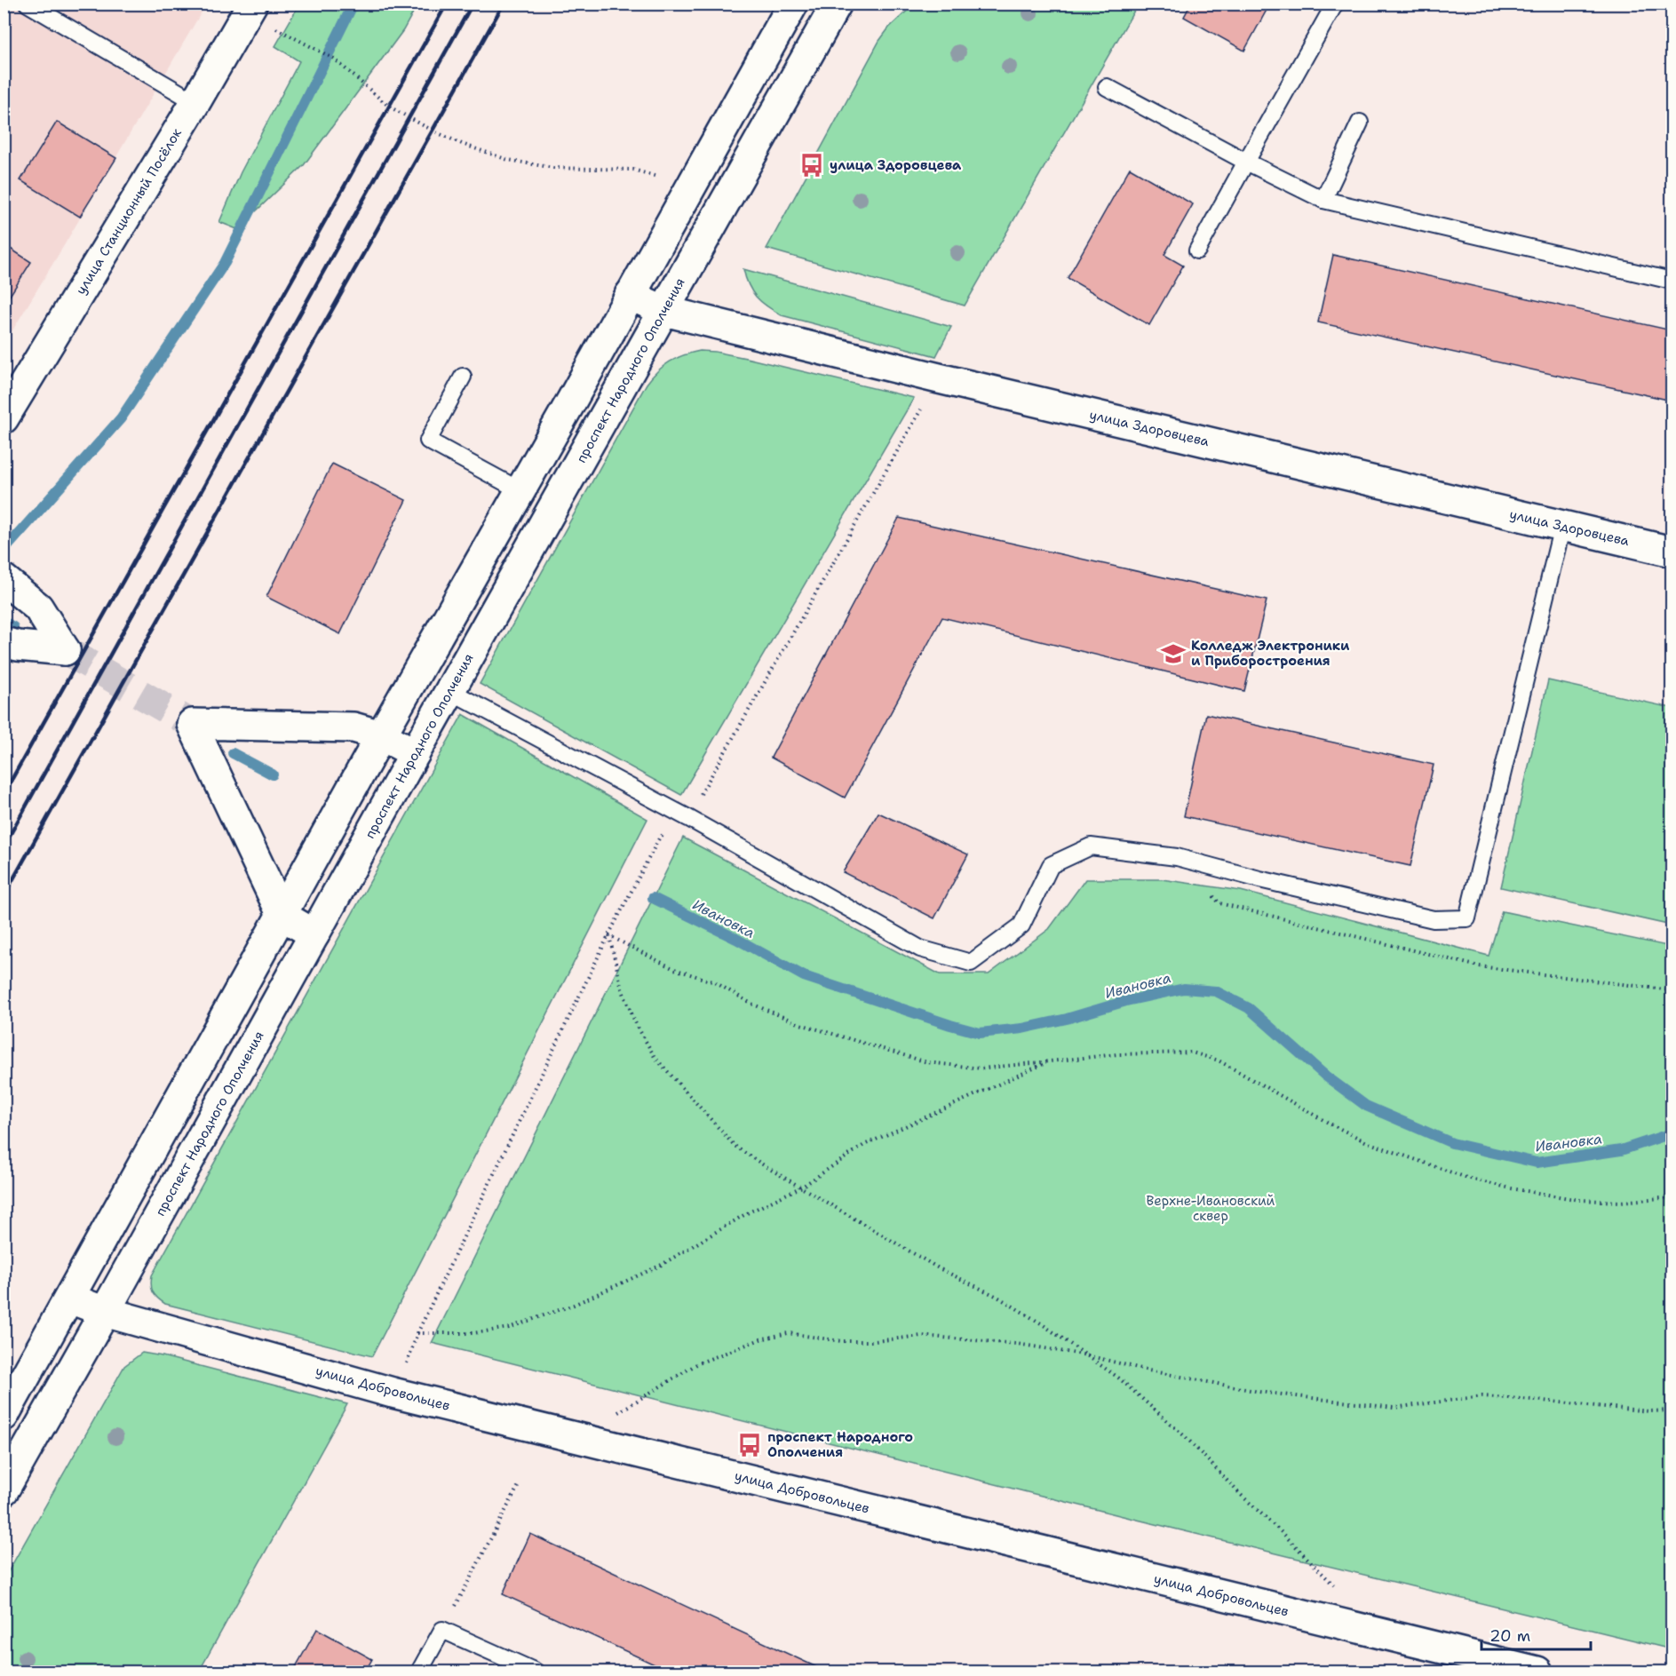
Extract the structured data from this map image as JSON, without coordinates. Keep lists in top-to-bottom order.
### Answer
{
  "streets": {
    "street": [
      "улица Станционный Посёлок",
      "проспект Народного Ополчения",
      "улица Здоровцева",
      "улица Добровольцев"
    ]
  },
  "crossings": [
    ["проспект Народного Ополчения", "улица Здоровцева"],
    ["проспект Народного Ополчения", "улица Добровольцев"]
  ],
  "water": ["Ивановка"],
  "parks": ["Верхне-Ивановский сквер"],
  "places": {
    "bus stop": ["улица Здоровцева", "проспект Народного Ополчения"],
    "school or university": ["Колледж Электроники и Приборостроения"]
  },
  "scale_bar": "20 m"
}
